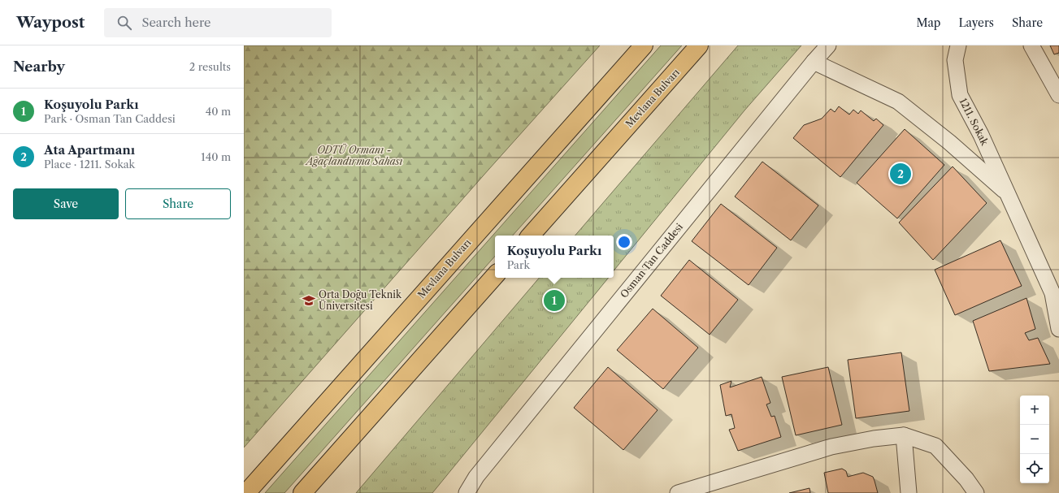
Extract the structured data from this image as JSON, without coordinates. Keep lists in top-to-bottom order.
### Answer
{
  "streets": {
    "highway": ["Mevlana Bulvarı"],
    "street": ["1211. Sokak", "Osman Tan Caddesi"]
  },
  "parks": ["ODTÜ Ormanı - Ağaçlandırma Sahası"],
  "places": {
    "school or university": ["Orta Doğu Teknik Üniversitesi"]
  },
  "page": {
    "header": "Waypost",
    "search": "Search here",
    "nav": ["Map", "Layers", "Share"],
    "heading": ["Nearby", "2 results"],
    "list": [
      {
        "mark": "1",
        "name": "Koşuyolu Parkı",
        "note": "Park · Osman Tan Caddesi",
        "value": "40 m"
      },
      {
        "mark": "2",
        "name": "Ata Apartmanı",
        "note": "Place · 1211. Sokak",
        "value": "140 m"
      }
    ],
    "pins": ["2", "1"],
    "buttons": ["Save", "Share"],
    "popup": ["Koşuyolu Parkı", "Park"],
    "map_buttons": ["+", "−"]
  }
}
